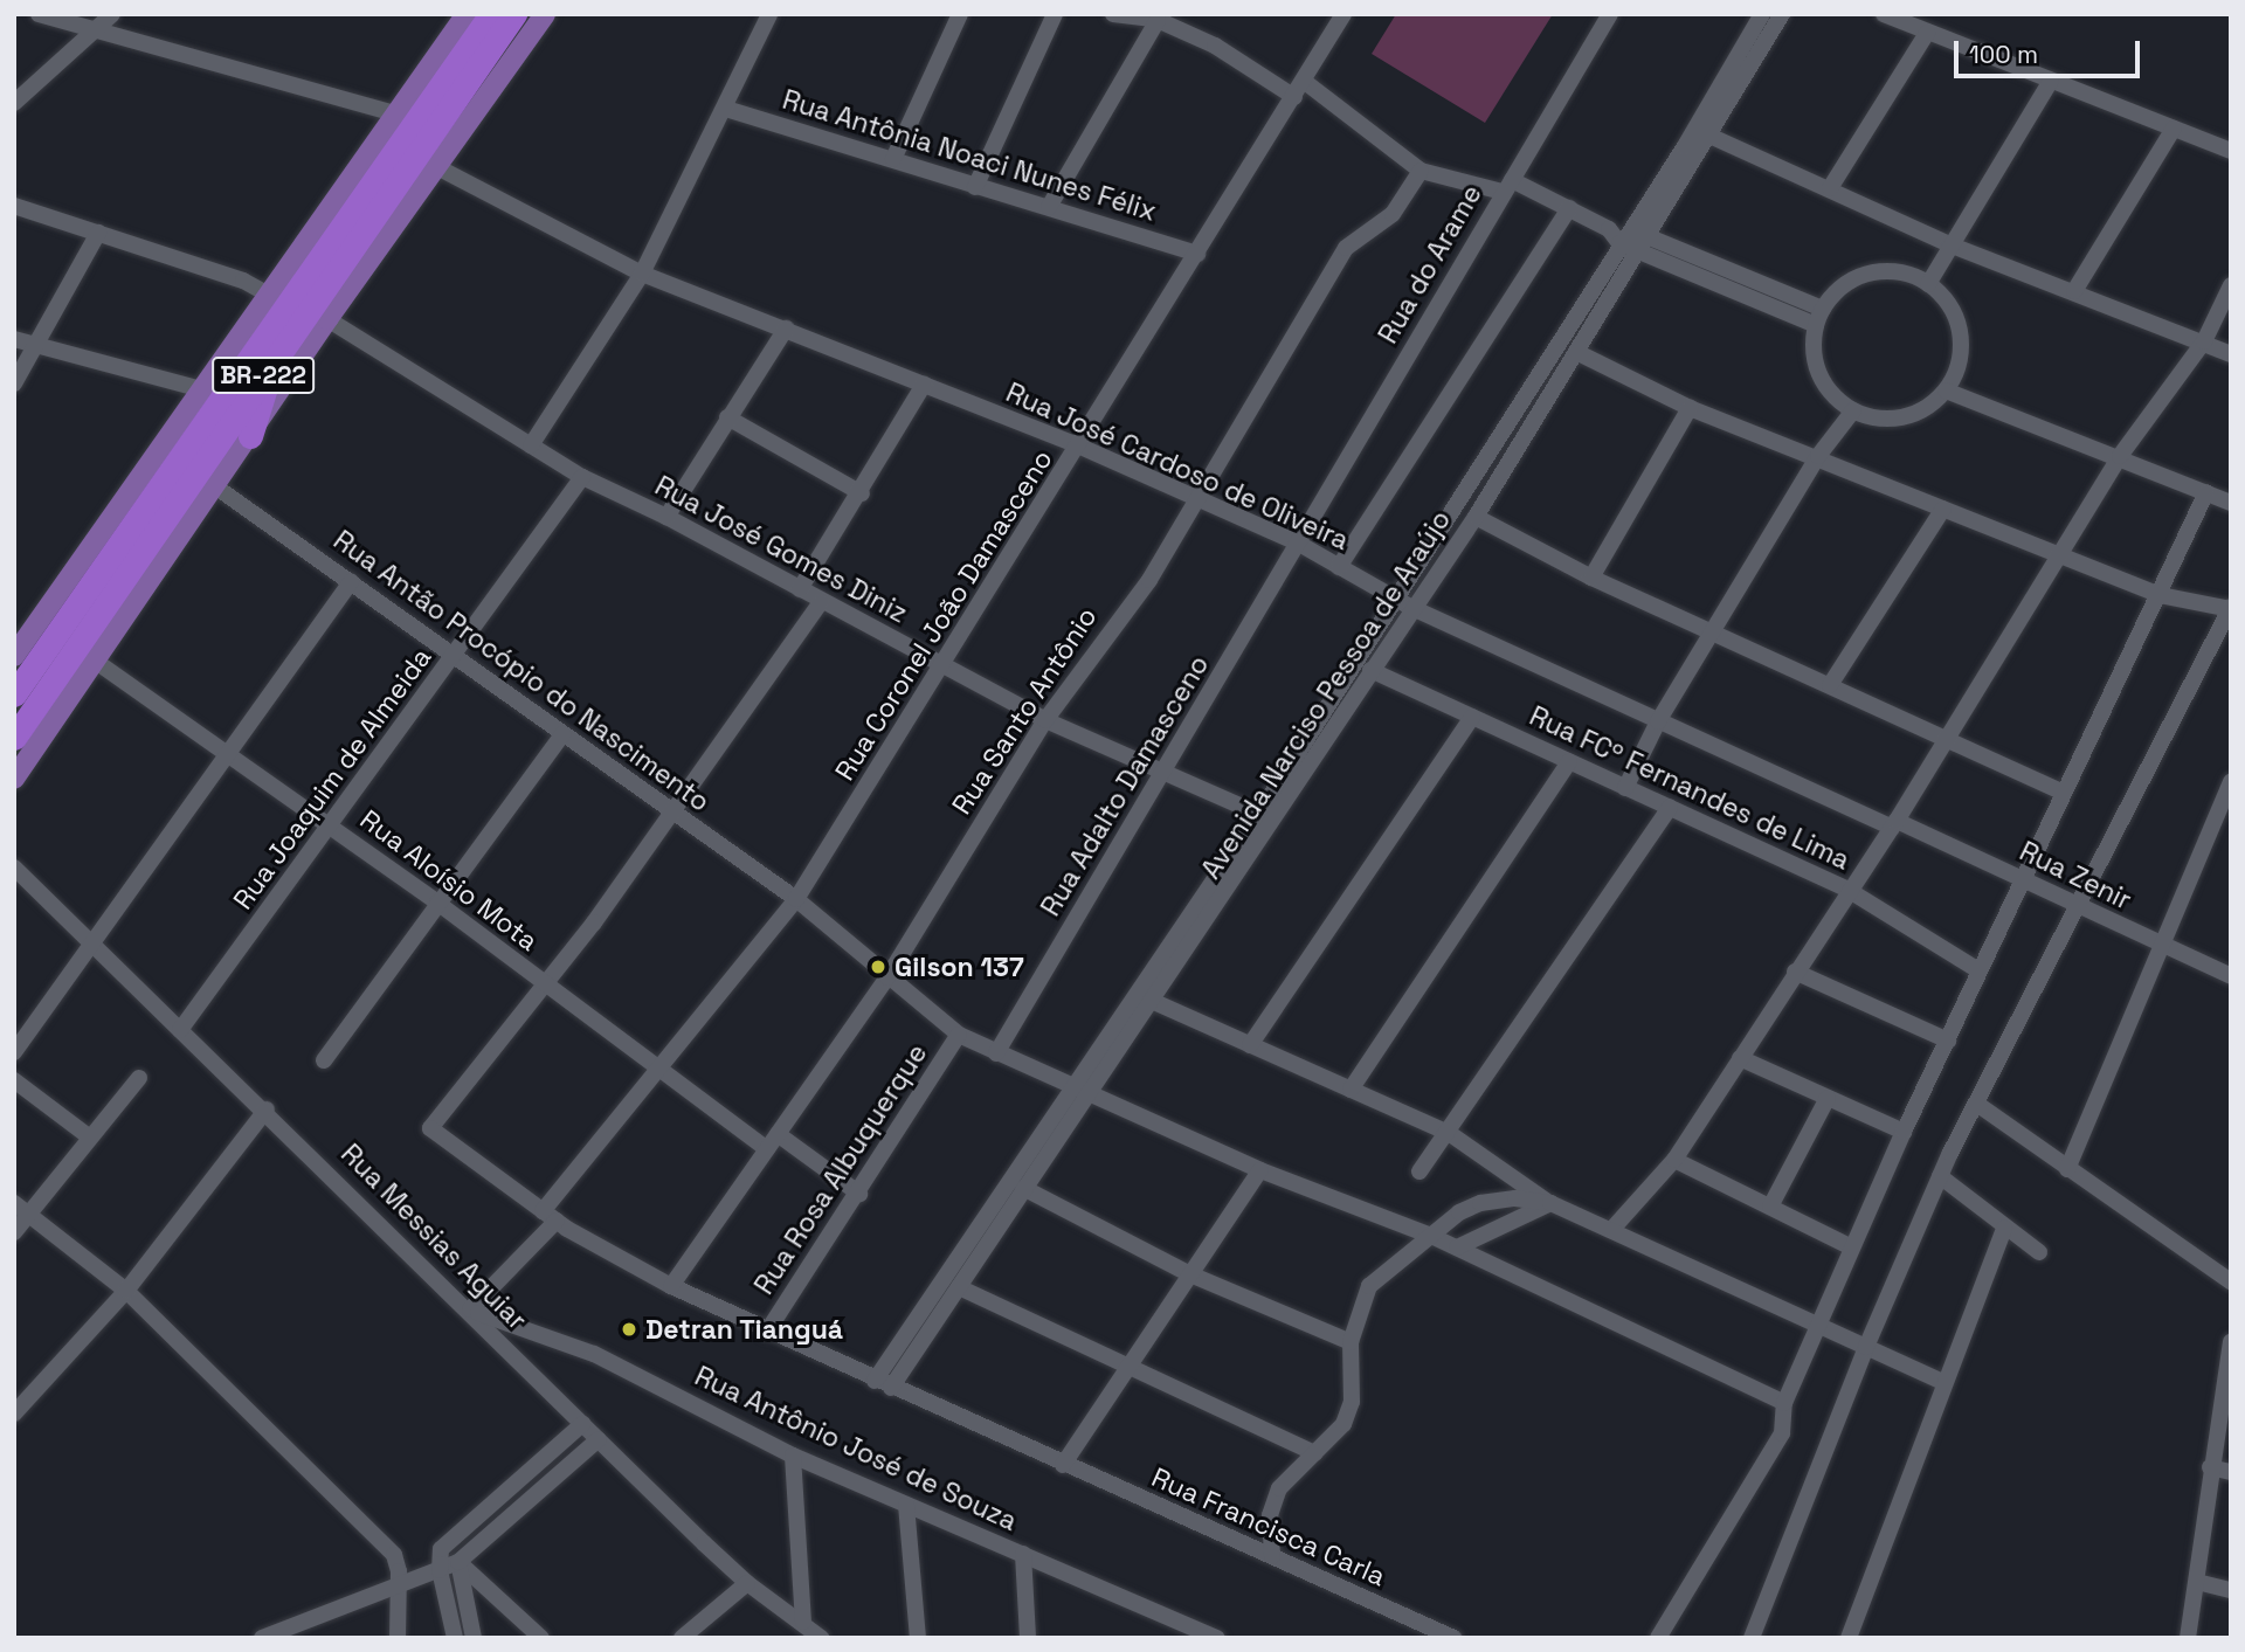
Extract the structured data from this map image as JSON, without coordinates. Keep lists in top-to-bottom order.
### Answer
{
  "streets": {
    "highway": ["BR-222"],
    "street": [
      "Rua Antônia Noaci Nunes Félix",
      "Rua do Arame",
      "Rua José Cardoso de Oliveira",
      "Rua José Gomes Diniz",
      "Rua Coronel João Damasceno",
      "Rua Antão Procópio do Nascimento",
      "Avenida Narciso Pessoa de Araújo",
      "Rua Santo Antônio",
      "Rua Joaquim de Almeida",
      "Rua Adalto Damasceno",
      "Rua FCº Fernandes de Lima",
      "Rua Zenir",
      "Rua Aloísio Mota",
      "Rua Rosa Albuquerque",
      "Rua Messias Aguiar",
      "Rua Antônio José de Souza",
      "Rua Francisca Carla"
    ]
  },
  "crossings": [
    ["Rua Antônia Noaci Nunes Félix", "Rua Coronel João Damasceno"],
    ["Rua do Arame", "Rua José Cardoso de Oliveira"],
    ["Rua do Arame", "Rua Adalto Damasceno"],
    ["Rua José Cardoso de Oliveira", "Rua Coronel João Damasceno"],
    ["Rua José Cardoso de Oliveira", "Avenida Narciso Pessoa de Araújo"],
    ["Rua José Cardoso de Oliveira", "Rua Santo Antônio"],
    ["Rua José Cardoso de Oliveira", "Rua Adalto Damasceno"],
    ["Rua José Cardoso de Oliveira", "Rua Zenir"],
    ["Rua José Gomes Diniz", "Rua Coronel João Damasceno"],
    ["Rua José Gomes Diniz", "Avenida Narciso Pessoa de Araújo"],
    ["Rua José Gomes Diniz", "Rua Santo Antônio"],
    ["Rua José Gomes Diniz", "Rua Joaquim de Almeida"],
    ["Rua José Gomes Diniz", "Rua Adalto Damasceno"],
    ["Rua Coronel João Damasceno", "Rua Antão Procópio do Nascimento"],
    ["Rua Coronel João Damasceno", "Rua Aloísio Mota"],
    ["Rua Coronel João Damasceno", "Rua Messias Aguiar"],
    ["Rua Coronel João Damasceno", "Rua Antônio José de Souza"],
    ["Rua Coronel João Damasceno", "Rua Francisca Carla"],
    ["Rua Antão Procópio do Nascimento", "Avenida Narciso Pessoa de Araújo"],
    ["Rua Antão Procópio do Nascimento", "Rua Santo Antônio"],
    ["Rua Antão Procópio do Nascimento", "Rua Joaquim de Almeida"],
    ["Rua Antão Procópio do Nascimento", "Rua Adalto Damasceno"],
    ["Rua Antão Procópio do Nascimento", "Rua Rosa Albuquerque"],
    ["Avenida Narciso Pessoa de Araújo", "Rua FCº Fernandes de Lima"],
    ["Avenida Narciso Pessoa de Araújo", "Rua Francisca Carla"],
    ["Rua Santo Antônio", "Rua Aloísio Mota"],
    ["Rua Santo Antônio", "Rua Francisca Carla"],
    ["Rua Joaquim de Almeida", "Rua Aloísio Mota"],
    ["Rua Joaquim de Almeida", "Rua Messias Aguiar"],
    ["Rua Aloísio Mota", "Rua Francisca Carla"],
    ["Rua Rosa Albuquerque", "Rua Francisca Carla"],
    ["Rua Messias Aguiar", "Rua Antônio José de Souza"]
  ],
  "places": ["Gilson 137", "Detran Tianguá"],
  "scale_bar": "100 m"
}
